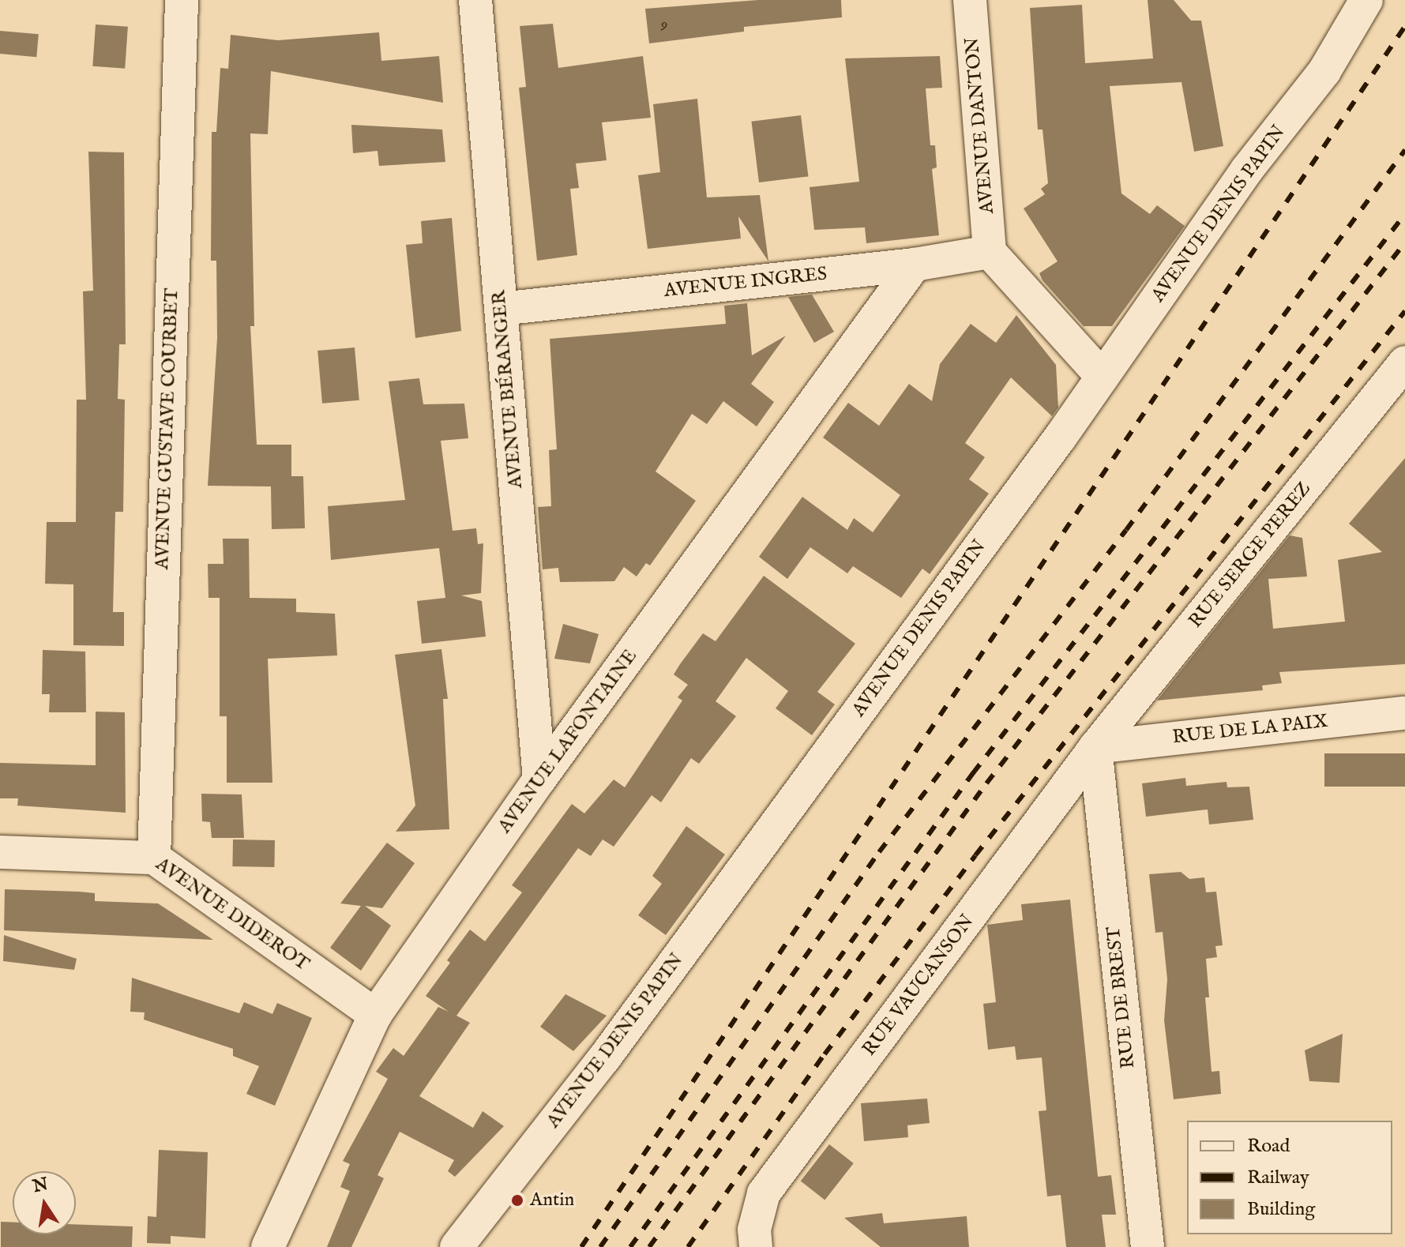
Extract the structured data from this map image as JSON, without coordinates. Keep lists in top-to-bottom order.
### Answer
{
  "streets": {
    "street": [
      "AVENUE DANTON",
      "AVENUE DENIS PAPIN",
      "AVENUE INGRES",
      "AVENUE BÉRANGER",
      "AVENUE GUSTAVE COURBET",
      "RUE SERGE PEREZ",
      "RUE DE LA PAIX",
      "AVENUE LAFONTAINE",
      "AVENUE DIDEROT",
      "RUE VAUCANSON",
      "RUE DE BREST"
    ]
  },
  "crossings": [
    ["AVENUE DANTON", "AVENUE INGRES"],
    ["AVENUE INGRES", "AVENUE BÉRANGER"],
    ["AVENUE INGRES", "AVENUE LAFONTAINE"],
    ["AVENUE BÉRANGER", "AVENUE LAFONTAINE"],
    ["AVENUE GUSTAVE COURBET", "AVENUE DIDEROT"],
    ["RUE SERGE PEREZ", "RUE DE LA PAIX"],
    ["RUE SERGE PEREZ", "RUE VAUCANSON"],
    ["RUE SERGE PEREZ", "RUE DE BREST"],
    ["RUE DE LA PAIX", "RUE VAUCANSON"],
    ["RUE DE LA PAIX", "RUE DE BREST"],
    ["AVENUE LAFONTAINE", "AVENUE DIDEROT"],
    ["RUE VAUCANSON", "RUE DE BREST"]
  ],
  "places": ["Antin"],
  "house_numbers": ["9"],
  "legend": ["Road", "Railway", "Building"],
  "north": "top"
}
